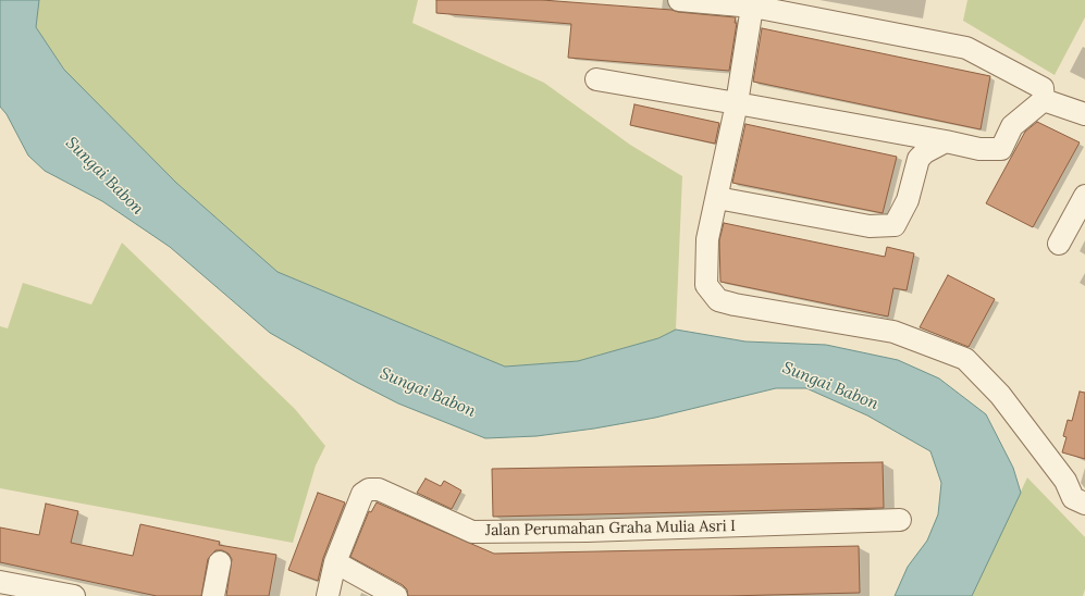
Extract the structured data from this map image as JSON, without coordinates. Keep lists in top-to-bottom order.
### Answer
{
  "streets": {
    "street": ["Jalan Perumahan Graha Mulia Asri I"]
  },
  "water": ["Sungai Babon"]
}
